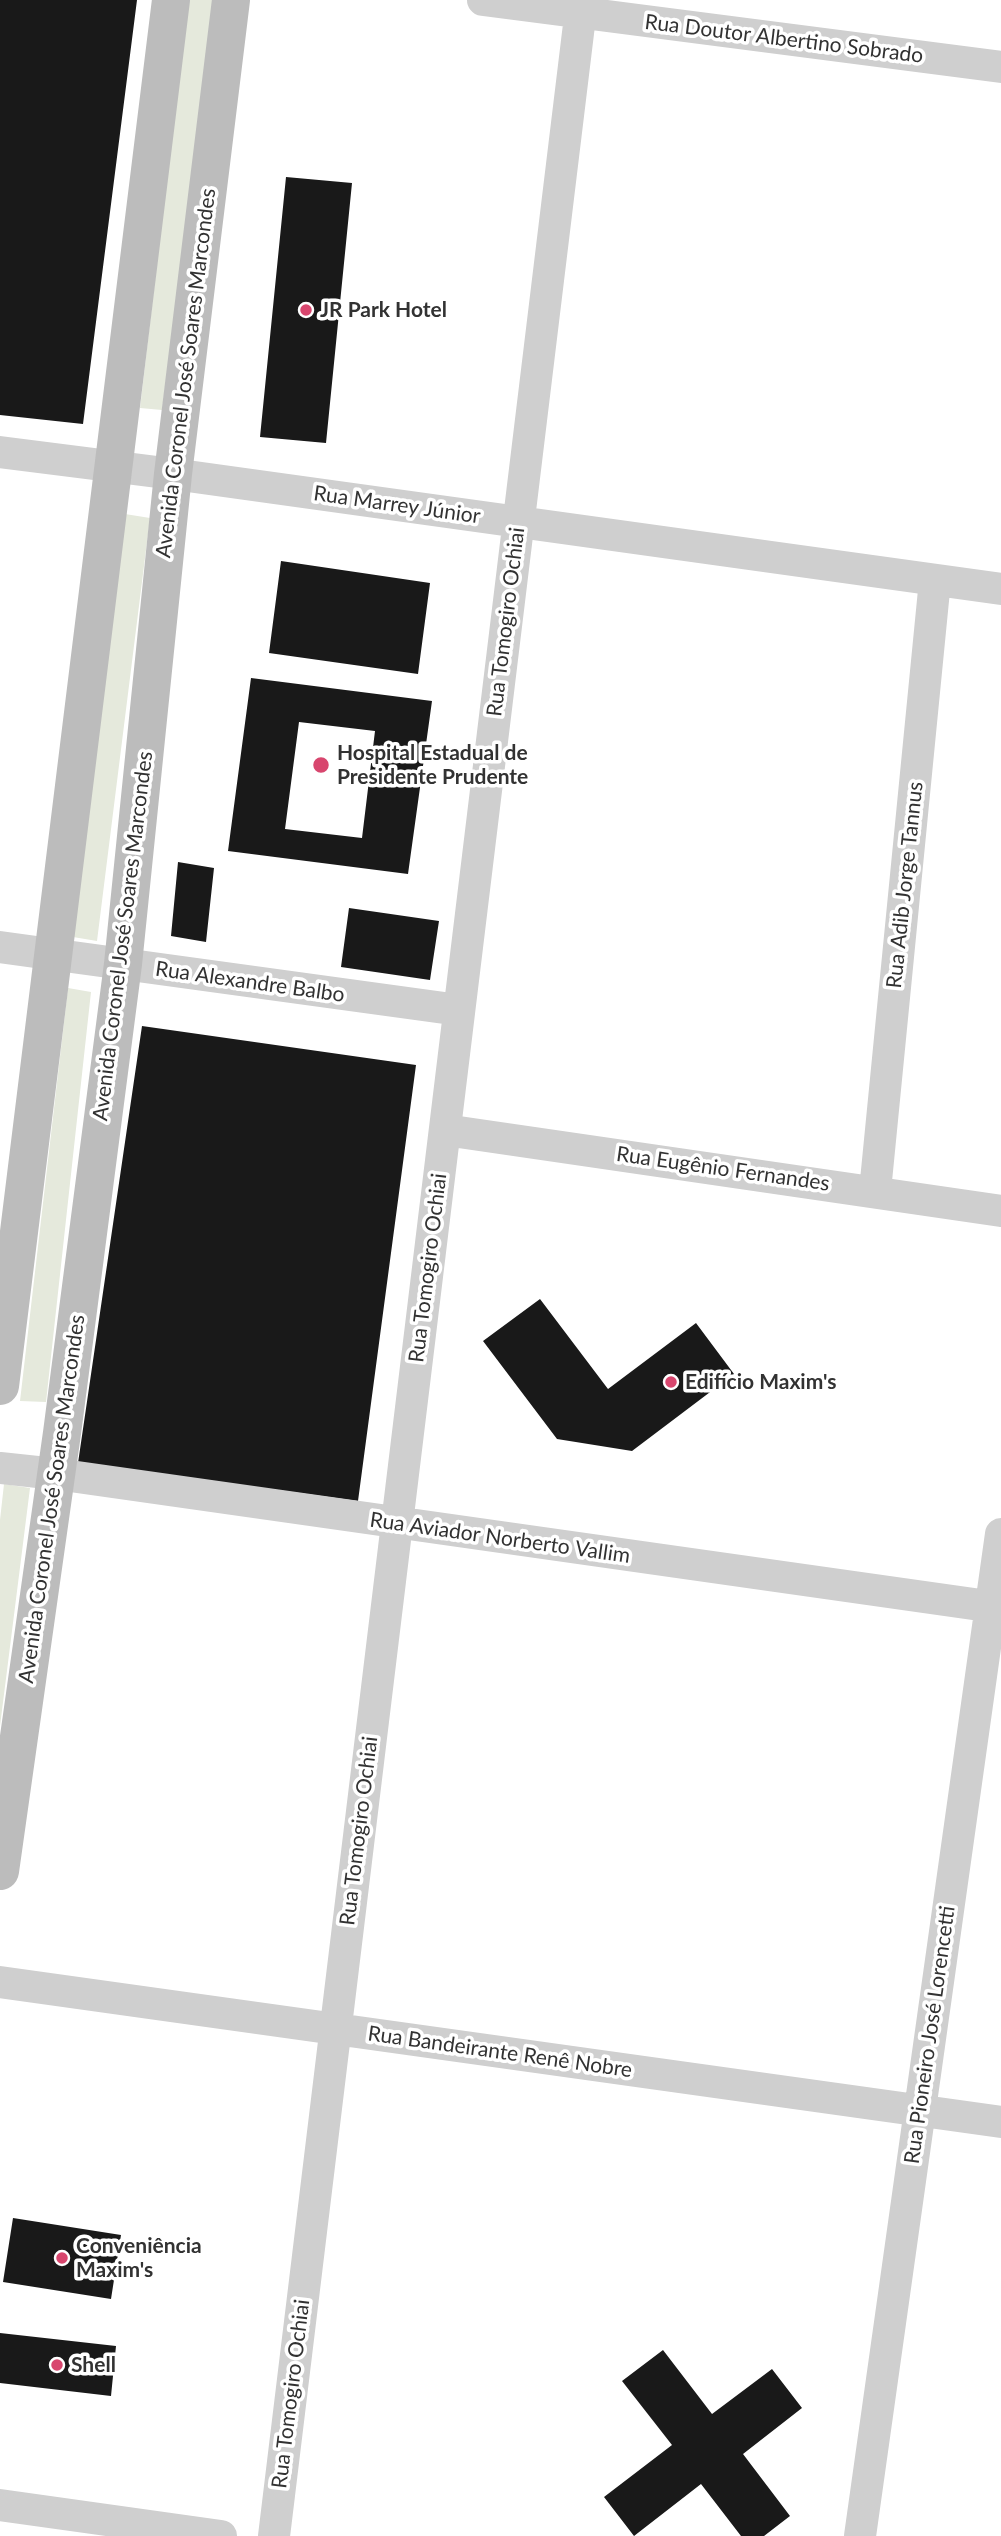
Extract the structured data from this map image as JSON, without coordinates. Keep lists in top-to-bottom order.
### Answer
{
  "streets": {
    "main road": ["Avenida Coronel José Soares Marcondes"],
    "street": [
      "Rua Doutor Albertino Sobrado",
      "Rua Marrey Júnior",
      "Rua Tomogiro Ochiai",
      "Rua Adib Jorge Tannus",
      "Rua Alexandre Balbo",
      "Rua Eugênio Fernandes",
      "Rua Aviador Norberto Vallim",
      "Rua Pioneiro José Lorencetti",
      "Rua Bandeirante Renê Nobre"
    ]
  },
  "crossings": [
    ["Rua Doutor Albertino Sobrado", "Rua Tomogiro Ochiai"],
    ["Avenida Coronel José Soares Marcondes", "Rua Marrey Júnior"],
    ["Avenida Coronel José Soares Marcondes", "Rua Alexandre Balbo"],
    ["Avenida Coronel José Soares Marcondes", "Rua Aviador Norberto Vallim"],
    ["Rua Marrey Júnior", "Rua Tomogiro Ochiai"],
    ["Rua Marrey Júnior", "Rua Adib Jorge Tannus"],
    ["Rua Tomogiro Ochiai", "Rua Alexandre Balbo"],
    ["Rua Tomogiro Ochiai", "Rua Eugênio Fernandes"],
    ["Rua Tomogiro Ochiai", "Rua Aviador Norberto Vallim"],
    ["Rua Tomogiro Ochiai", "Rua Bandeirante Renê Nobre"],
    ["Rua Adib Jorge Tannus", "Rua Eugênio Fernandes"],
    ["Rua Aviador Norberto Vallim", "Rua Pioneiro José Lorencetti"],
    ["Rua Pioneiro José Lorencetti", "Rua Bandeirante Renê Nobre"]
  ],
  "places": [
    "JR Park Hotel",
    "Hospital Estadual de Presidente Prudente",
    "Edifício Maxim's",
    "Conveniência Maxim's",
    "Shell"
  ]
}
